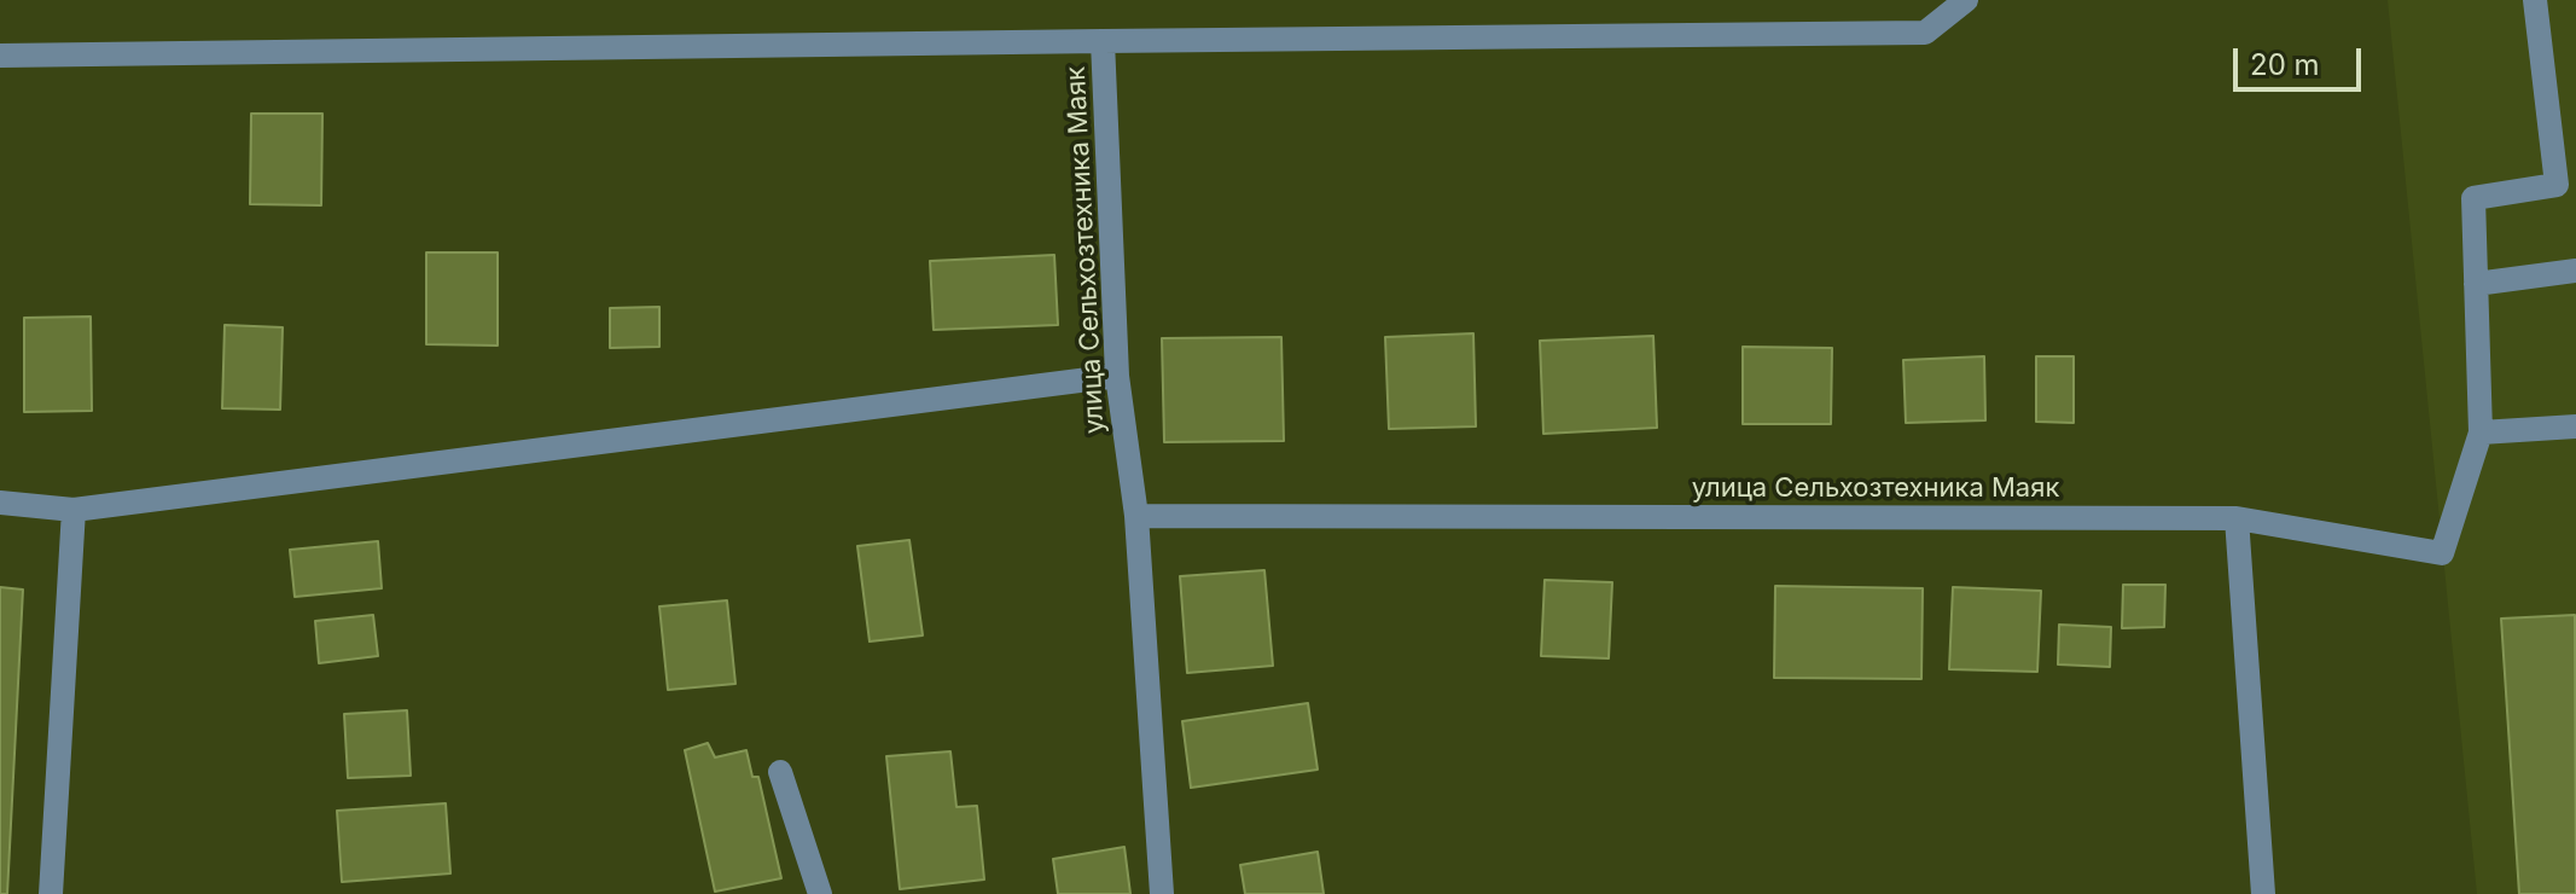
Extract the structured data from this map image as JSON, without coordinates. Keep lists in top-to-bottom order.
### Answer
{
  "streets": {
    "street": ["улица Сельхозтехника Маяк"]
  },
  "scale_bar": "20 m"
}
